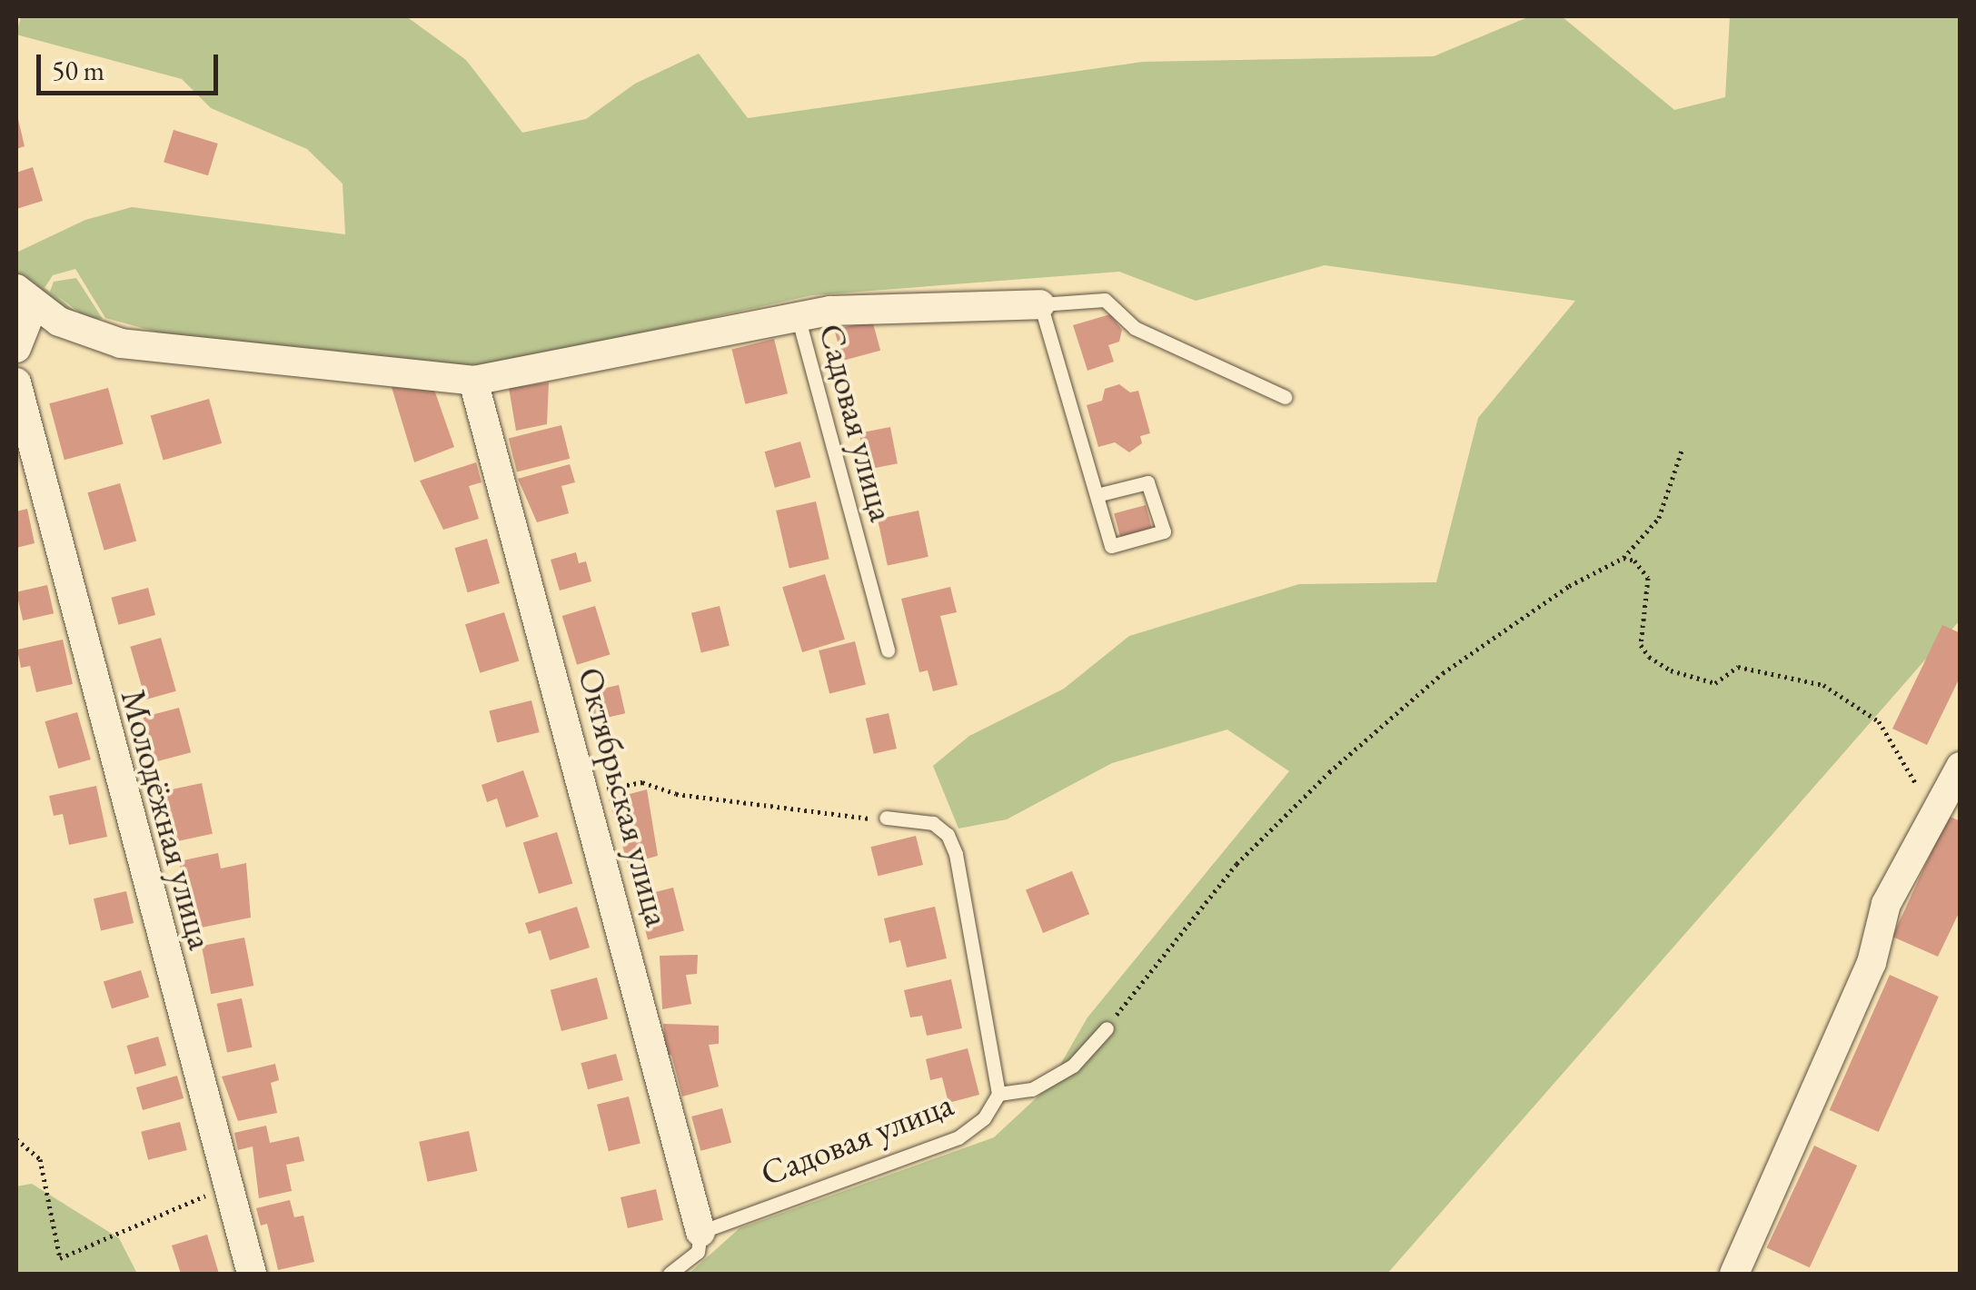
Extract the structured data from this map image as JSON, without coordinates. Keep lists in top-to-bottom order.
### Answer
{
  "streets": {
    "street": ["Октябрьская улица", "Молодёжная улица"],
    "lane": ["Садовая улица"]
  },
  "crossings": [
    ["Садовая улица", "Октябрьская улица"]
  ],
  "scale_bar": "50 m"
}
